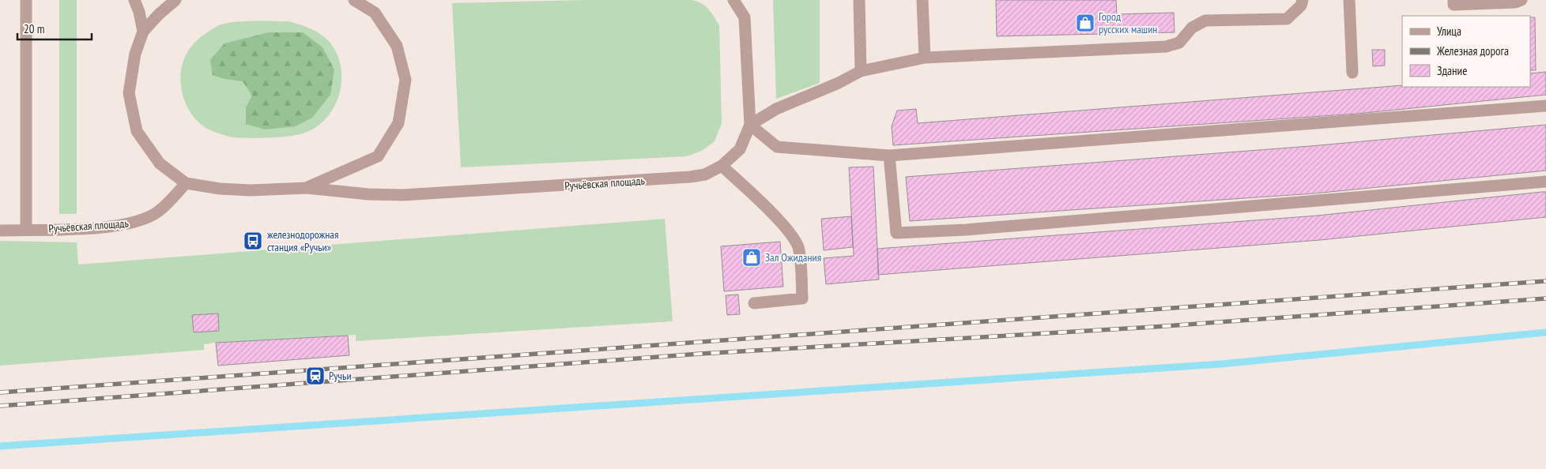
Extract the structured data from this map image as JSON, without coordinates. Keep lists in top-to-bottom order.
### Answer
{
  "streets": {
    "street": ["Ручьёвская площадь"]
  },
  "places": {
    "shop": ["Город русских машин", "Зал Ожидания"],
    "bus stop": ["железнодорожная станция «Ручьи»"],
    "station": ["Ручьи"]
  },
  "legend": ["Улица", "Железная дорога", "Здание"],
  "scale_bar": "20 m"
}
